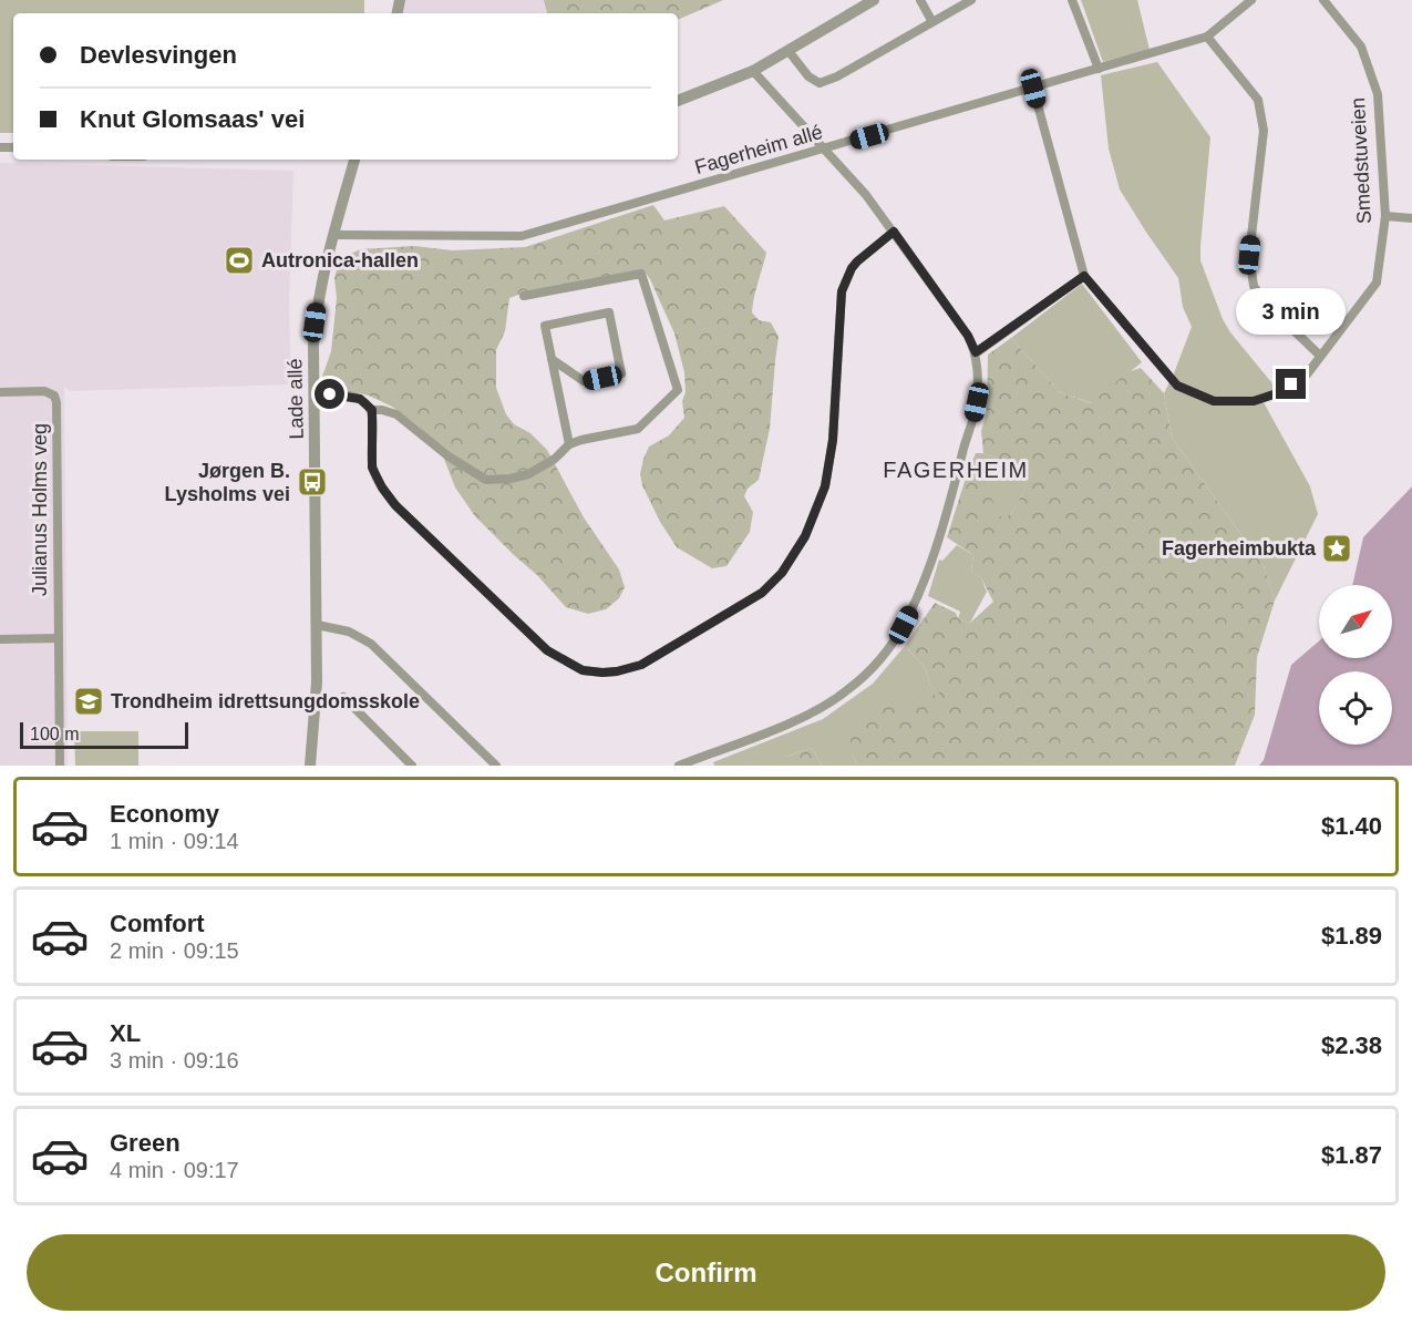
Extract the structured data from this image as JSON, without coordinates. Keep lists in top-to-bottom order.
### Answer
{
  "streets": {
    "street": [
      "Fagerheim allé",
      "Smedstuveien",
      "Lade allé",
      "Julianus Holms veg"
    ]
  },
  "crossings": [
    ["Fagerheim allé", "Lade allé"]
  ],
  "districts": ["FAGERHEIM"],
  "places": {
    "sports": ["Autronica-hallen"],
    "bus stop": ["Jørgen B. Lysholms vei"],
    "place": ["Fagerheimbukta"],
    "school or university": ["Trondheim idrettsungdomsskole"]
  },
  "scale_bar": "100 m",
  "north": "top right",
  "page": {
    "banner": ["Devlesvingen", "Knut Glomsaas' vei"],
    "bubble": "3 min",
    "scale": "100 m",
    "list": [
      {
        "name": "Economy",
        "note": "1 min · 09:14",
        "value": "$1.40"
      },
      {
        "name": "Comfort",
        "note": "2 min · 09:15",
        "value": "$1.89"
      },
      {
        "name": "XL",
        "note": "3 min · 09:16",
        "value": "$2.38"
      },
      {
        "name": "Green",
        "note": "4 min · 09:17",
        "value": "$1.87"
      }
    ],
    "buttons": "Confirm"
  }
}
